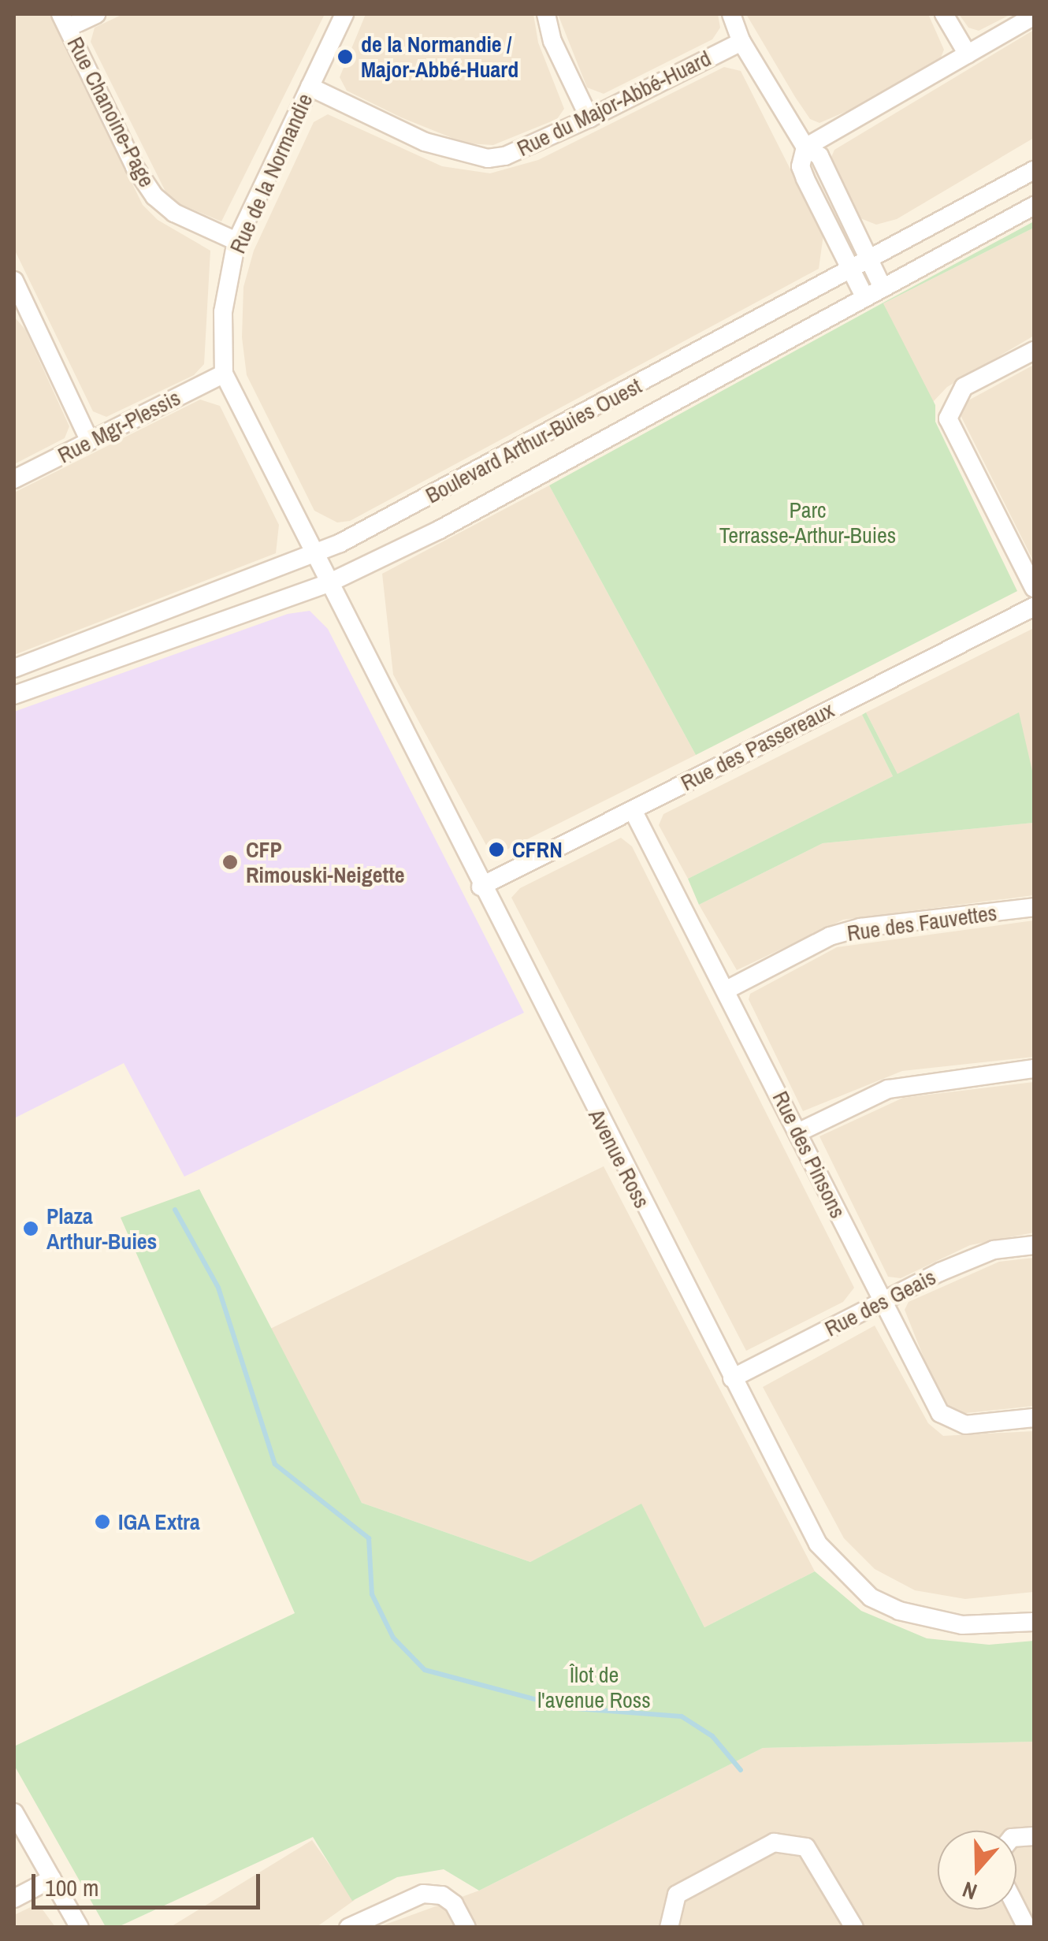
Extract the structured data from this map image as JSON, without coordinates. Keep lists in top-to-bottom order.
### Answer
{
  "streets": {
    "street": [
      "Rue du Major-Abbé-Huard",
      "Rue Chanoine-Page",
      "Rue de la Normandie",
      "Rue Mgr-Plessis",
      "Boulevard Arthur-Buies Ouest",
      "Rue des Passereaux",
      "Rue des Fauvettes",
      "Rue des Pinsons",
      "Avenue Ross",
      "Rue des Geais"
    ]
  },
  "crossings": [
    ["Rue du Major-Abbé-Huard", "Rue de la Normandie"],
    ["Rue Chanoine-Page", "Rue de la Normandie"],
    ["Rue de la Normandie", "Rue Mgr-Plessis"],
    ["Rue de la Normandie", "Boulevard Arthur-Buies Ouest"],
    ["Rue de la Normandie", "Avenue Ross"],
    ["Boulevard Arthur-Buies Ouest", "Avenue Ross"],
    ["Rue des Passereaux", "Rue des Pinsons"],
    ["Rue des Passereaux", "Avenue Ross"],
    ["Rue des Fauvettes", "Rue des Pinsons"],
    ["Rue des Pinsons", "Rue des Geais"],
    ["Avenue Ross", "Rue des Geais"]
  ],
  "parks": ["Parc Terrasse-Arthur-Buies", "Îlot de l'avenue Ross"],
  "places": [
    "de la Normandie / Major-Abbé-Huard",
    "CFRN",
    "CFP Rimouski-Neigette",
    "Plaza Arthur-Buies",
    "IGA Extra"
  ],
  "scale_bar": "100 m",
  "north": "bottom"
}
